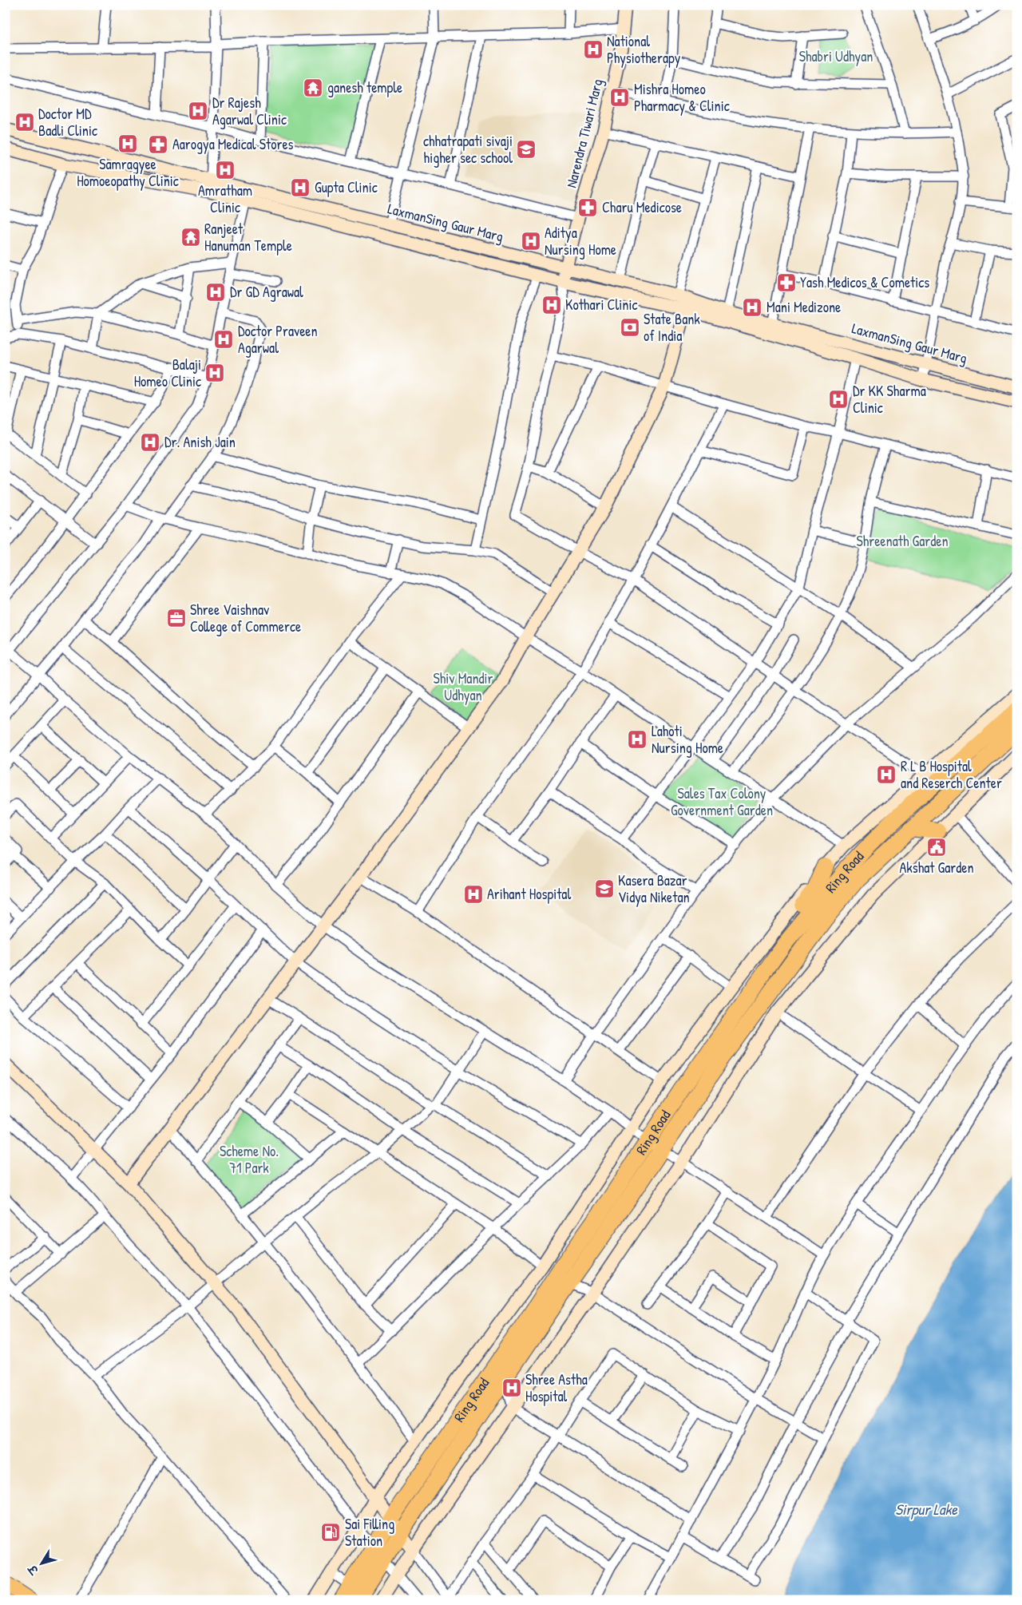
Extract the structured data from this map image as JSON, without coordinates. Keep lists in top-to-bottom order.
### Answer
{
  "streets": {
    "highway": ["Ring Road"],
    "street": ["Narendra Tiwari Marg", "LaxmanSing Gaur Marg"]
  },
  "crossings": [
    ["Narendra Tiwari Marg", "LaxmanSing Gaur Marg"]
  ],
  "water": ["Sirpur Lake"],
  "parks": [
    "Shabri Udhyan",
    "Shreenath Garden",
    "Shiv Mandir Udhyan",
    "Sales Tax Colony Government Garden",
    "Scheme No. 71 Park"
  ],
  "places": {
    "hospital": [
      "National Physiotherapy",
      "Mishra Homeo Pharmacy & Clinic",
      "Dr Rajesh Agarwal Clinic",
      "Doctor MD Badli Clinic",
      "Samragyee Homoeopathy Clinic",
      "Amratham Clinic",
      "Gupta Clinic",
      "Aditya Nursing Home",
      "Dr GD Agrawal",
      "Kothari Clinic",
      "Mani Medizone",
      "Doctor Praveen Agarwal",
      "Balaji Homeo Clinic",
      "Dr KK Sharma Clinic",
      "Dr. Anish Jain",
      "Lahoti Nursing Home",
      "R L B Hospital and Reserch Center",
      "Arihant Hospital",
      "Shree Astha Hospital"
    ],
    "temple": ["ganesh temple", "Ranjeet Hanuman Temple"],
    "pharmacy": ["Aarogya Medical Stores", "Charu Medicose", "Yash Medicos & Cometics"],
    "school or university": ["chhatrapati sivaji higher sec school", "Kasera Bazar Vidya Niketan"],
    "bank": ["State Bank of India"],
    "office": ["Shree Vaishnav College of Commerce"],
    "public building": ["Akshat Garden"],
    "fuel station": ["Sai Filling Station"]
  },
  "north": "bottom left"
}
